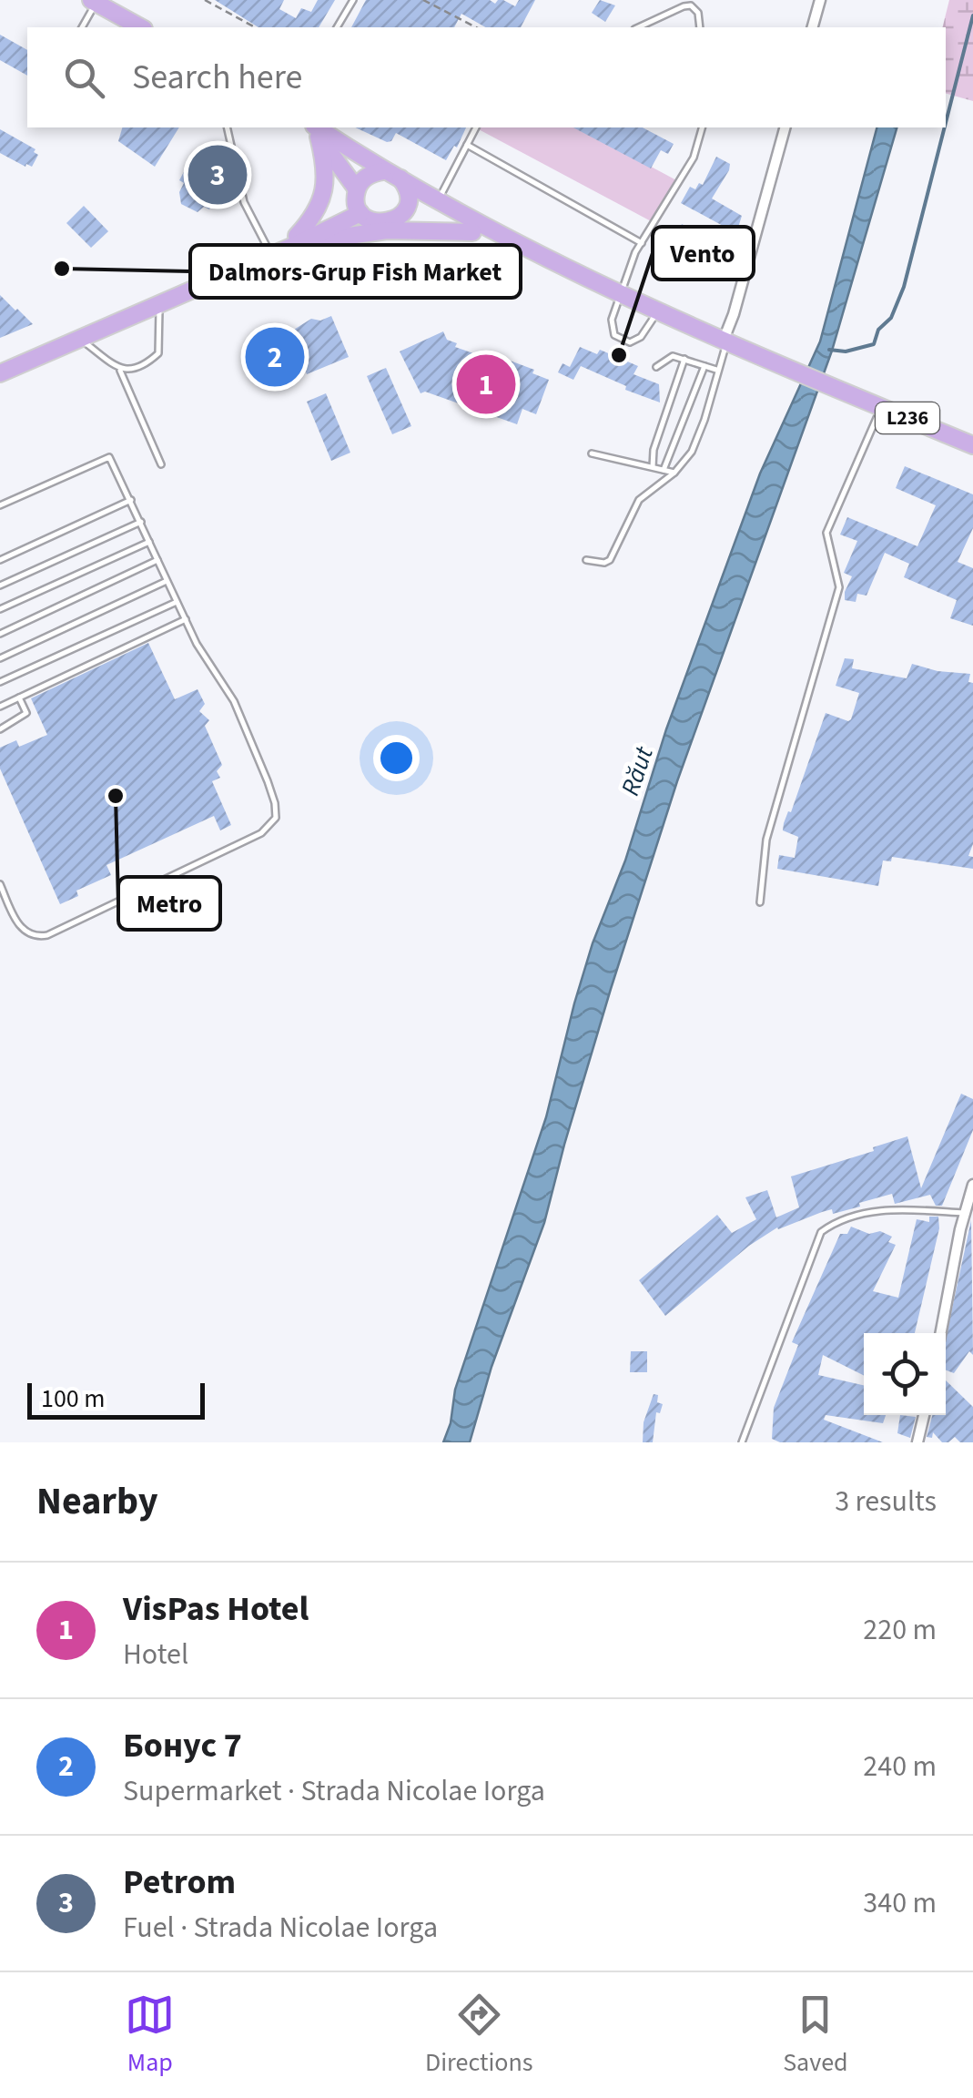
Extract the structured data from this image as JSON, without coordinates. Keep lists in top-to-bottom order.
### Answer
{
  "streets": {
    "main road": ["L236"]
  },
  "water": ["Răut"],
  "places": ["Dalmors-Grup Fish Market", "Vento", "Metro"],
  "scale_bar": "100 m",
  "page": {
    "search": "Search here",
    "pins": ["3", "2", "1"],
    "scale": "100 m",
    "heading": ["Nearby", "3 results"],
    "list": [
      {
        "mark": "1",
        "name": "VisPas Hotel",
        "note": "Hotel",
        "value": "220 m"
      },
      {
        "mark": "2",
        "name": "Бонус 7",
        "note": "Supermarket · Strada Nicolae Iorga",
        "value": "240 m"
      },
      {
        "mark": "3",
        "name": "Petrom",
        "note": "Fuel · Strada Nicolae Iorga",
        "value": "340 m"
      }
    ],
    "nav": ["Map", "Directions", "Saved"]
  }
}
